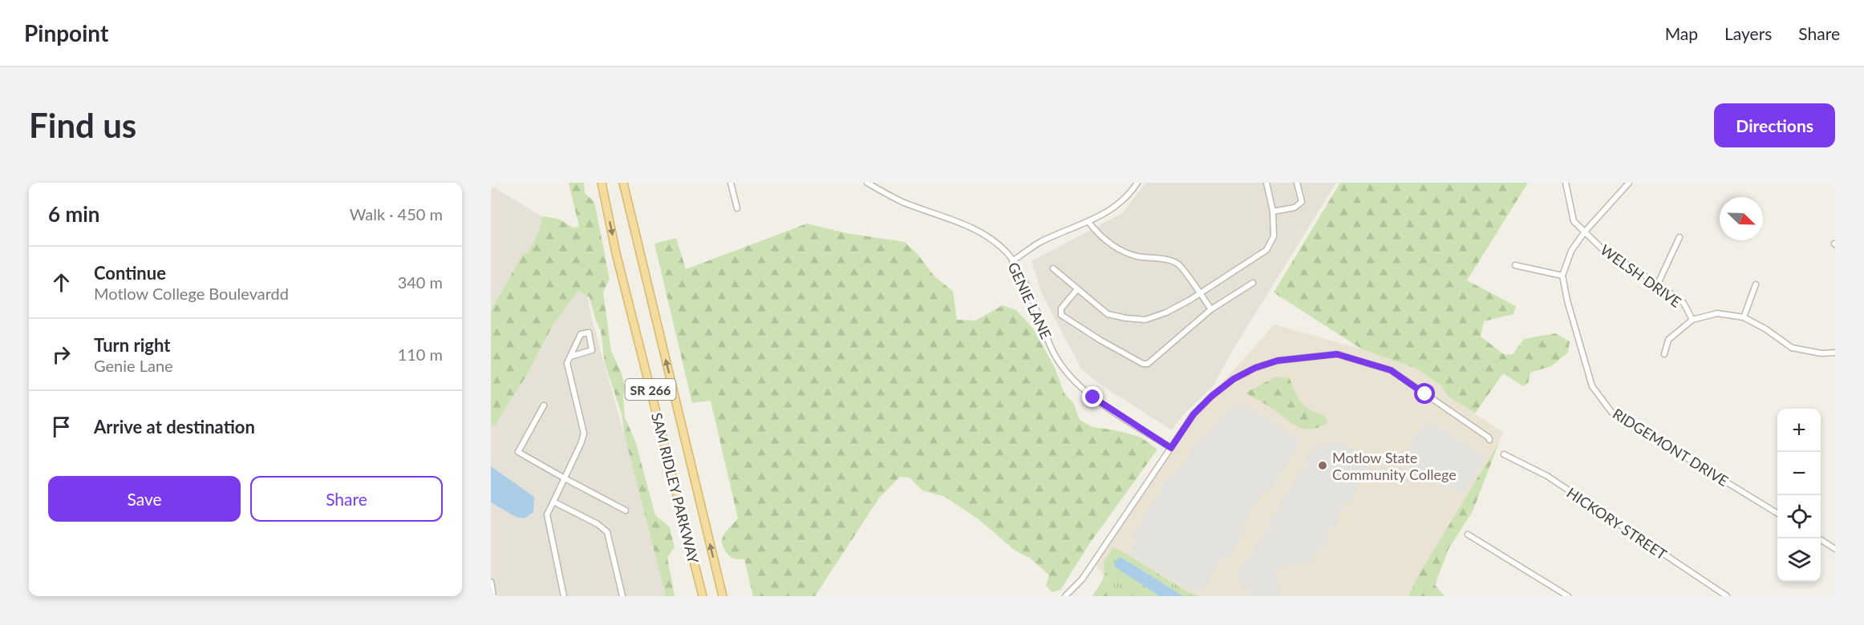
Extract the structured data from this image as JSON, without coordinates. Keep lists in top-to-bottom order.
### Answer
{
  "streets": {
    "main road": ["SR 266", "SAM RIDLEY PARKWAY"],
    "street": [
      "WELSH DRIVE",
      "GENIE LANE",
      "RIDGEMONT DRIVE",
      "HICKORY STREET"
    ]
  },
  "places": ["Motlow State Community College"],
  "north": "bottom right",
  "page": {
    "header": "Pinpoint",
    "nav": ["Map", "Layers", "Share"],
    "buttons": [
      "Directions",
      ["Save", "Share"]
    ],
    "title": "Find us",
    "heading": ["6 min", "Walk · 450 m"],
    "list": [
      ["Continue", "Motlow College Boulevardd", "340 m"],
      ["Turn right", "Genie Lane", "110 m"],
      "Arrive at destination"
    ],
    "map_buttons": ["+", "−"]
  }
}
